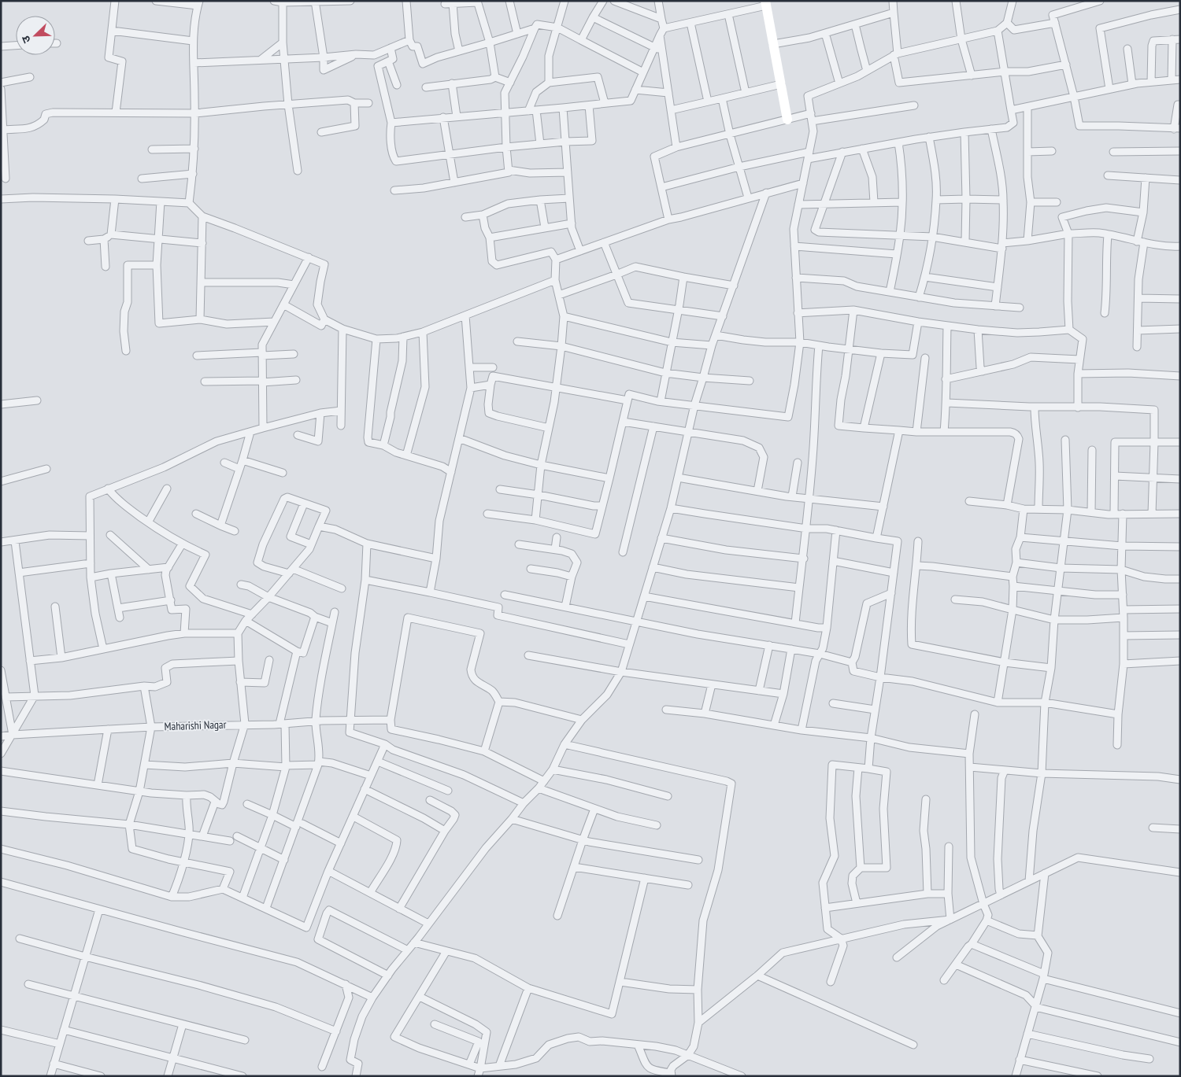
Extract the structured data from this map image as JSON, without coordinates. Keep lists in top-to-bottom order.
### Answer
{
  "streets": {
    "street": ["Maharishi Nagar"]
  },
  "north": "bottom left"
}
